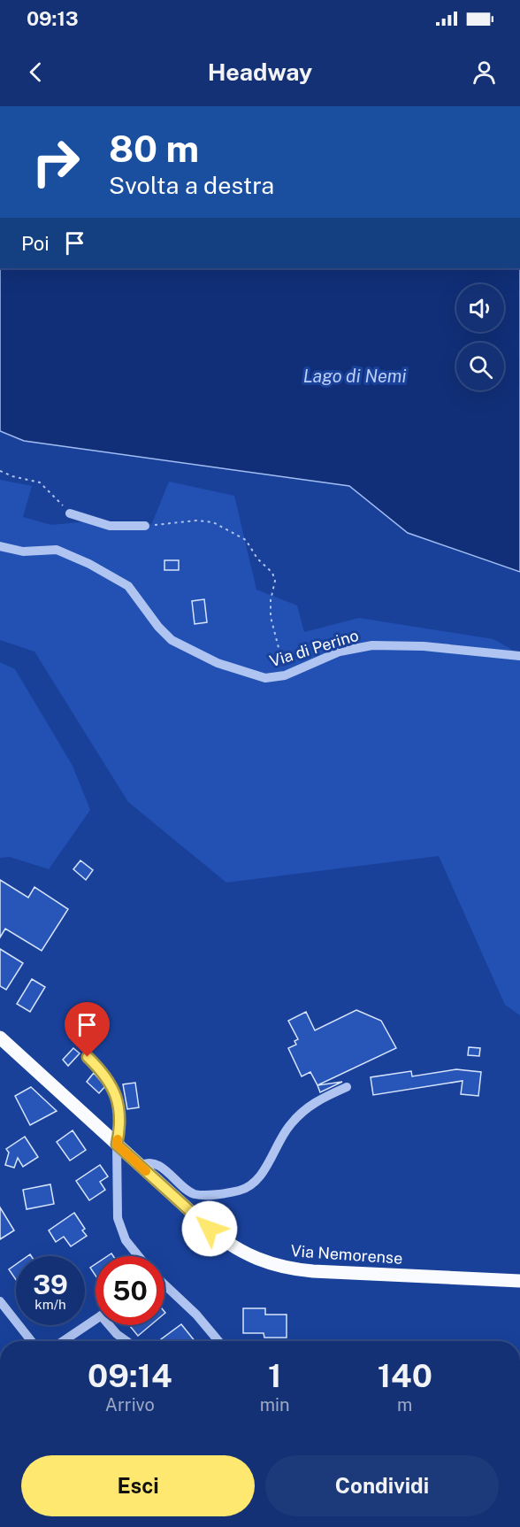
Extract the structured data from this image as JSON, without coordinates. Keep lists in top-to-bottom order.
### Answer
{
  "streets": {
    "main road": ["Via Nemorense"],
    "street": ["Via di Perino"]
  },
  "water": ["Lago di Nemi"],
  "page": {
    "status": "09:13",
    "header": "Headway",
    "turn": ["80 m", "Svolta a destra"],
    "then": "Poi",
    "speed": "39 km/h",
    "limit": "50",
    "eta": [
      "09:14",
      "Arrivo",
      "1",
      "min",
      "140",
      "m"
    ],
    "buttons": ["Esci", "Condividi"]
  }
}
